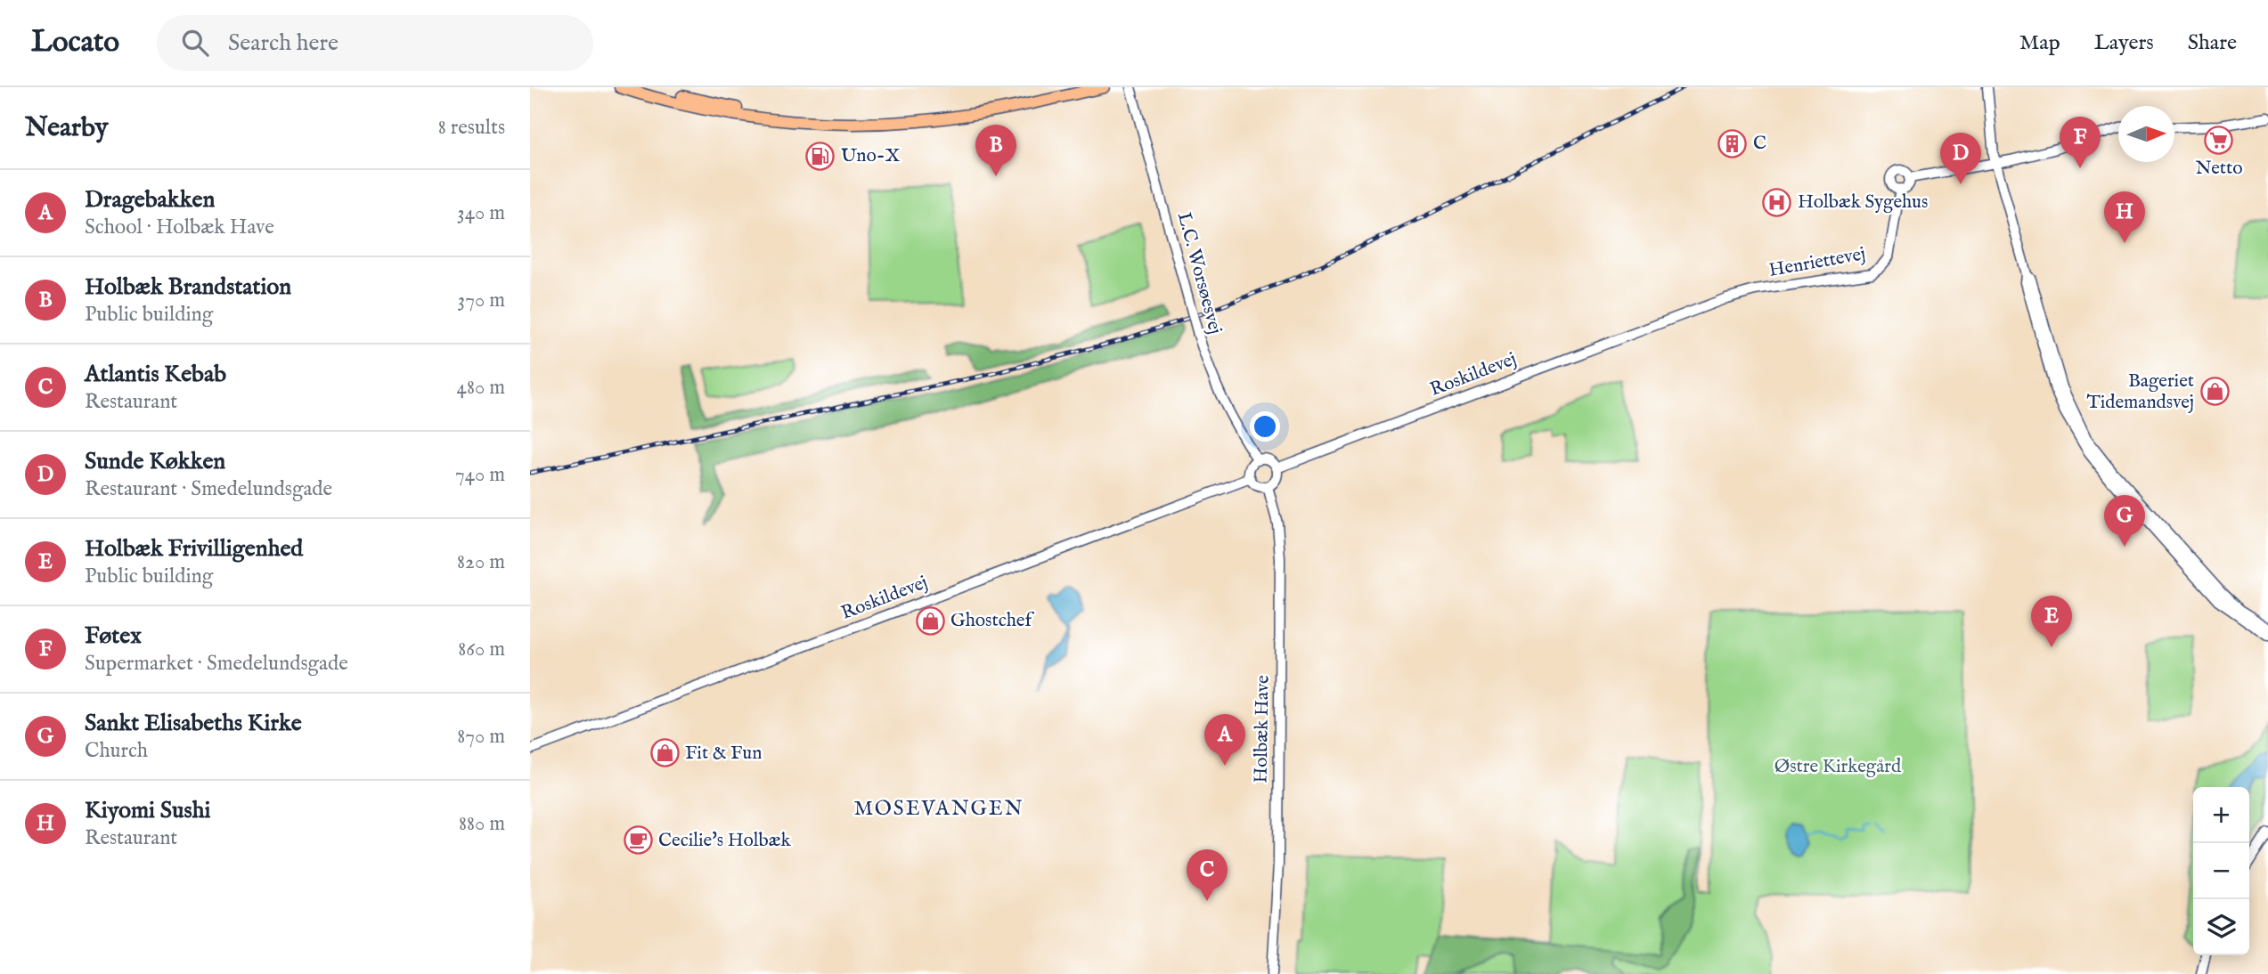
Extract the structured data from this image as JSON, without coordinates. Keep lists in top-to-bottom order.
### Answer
{
  "streets": {
    "street": [
      "Henriettevej",
      "L.C. Worsøesvej",
      "Roskildevej",
      "Holbæk Have"
    ]
  },
  "crossings": [
    ["Henriettevej", "Roskildevej"],
    ["L.C. Worsøesvej", "Roskildevej"],
    ["L.C. Worsøesvej", "Holbæk Have"],
    ["Roskildevej", "Holbæk Have"]
  ],
  "districts": ["MOSEVANGEN"],
  "parks": ["Østre Kirkegård"],
  "places": {
    "supermarket": ["Netto"],
    "building": ["C"],
    "fuel station": ["Uno-X"],
    "hospital": ["Holbæk Sygehus"],
    "shop": ["Bageriet Tidemandsvej", "Ghostchef", "Fit & Fun"],
    "cafe": ["Cecilie's Holbæk"]
  },
  "north": "right",
  "page": {
    "header": "Locato",
    "search": "Search here",
    "nav": ["Map", "Layers", "Share"],
    "heading": ["Nearby", "8 results"],
    "pins": [
      "F",
      "B",
      "D",
      "H",
      "G",
      "E",
      "A",
      "C"
    ],
    "list": [
      {
        "mark": "A",
        "name": "Dragebakken",
        "note": "School · Holbæk Have",
        "value": "340 m"
      },
      {
        "mark": "B",
        "name": "Holbæk Brandstation",
        "note": "Public building",
        "value": "370 m"
      },
      {
        "mark": "C",
        "name": "Atlantis Kebab",
        "note": "Restaurant",
        "value": "480 m"
      },
      {
        "mark": "D",
        "name": "Sunde Køkken",
        "note": "Restaurant · Smedelundsgade",
        "value": "740 m"
      },
      {
        "mark": "E",
        "name": "Holbæk Frivilligenhed",
        "note": "Public building",
        "value": "820 m"
      },
      {
        "mark": "F",
        "name": "Føtex",
        "note": "Supermarket · Smedelundsgade",
        "value": "860 m"
      },
      {
        "mark": "G",
        "name": "Sankt Elisabeths Kirke",
        "note": "Church",
        "value": "870 m"
      },
      {
        "mark": "H",
        "name": "Kiyomi Sushi",
        "note": "Restaurant",
        "value": "880 m"
      }
    ],
    "map_buttons": ["+", "−"]
  }
}
